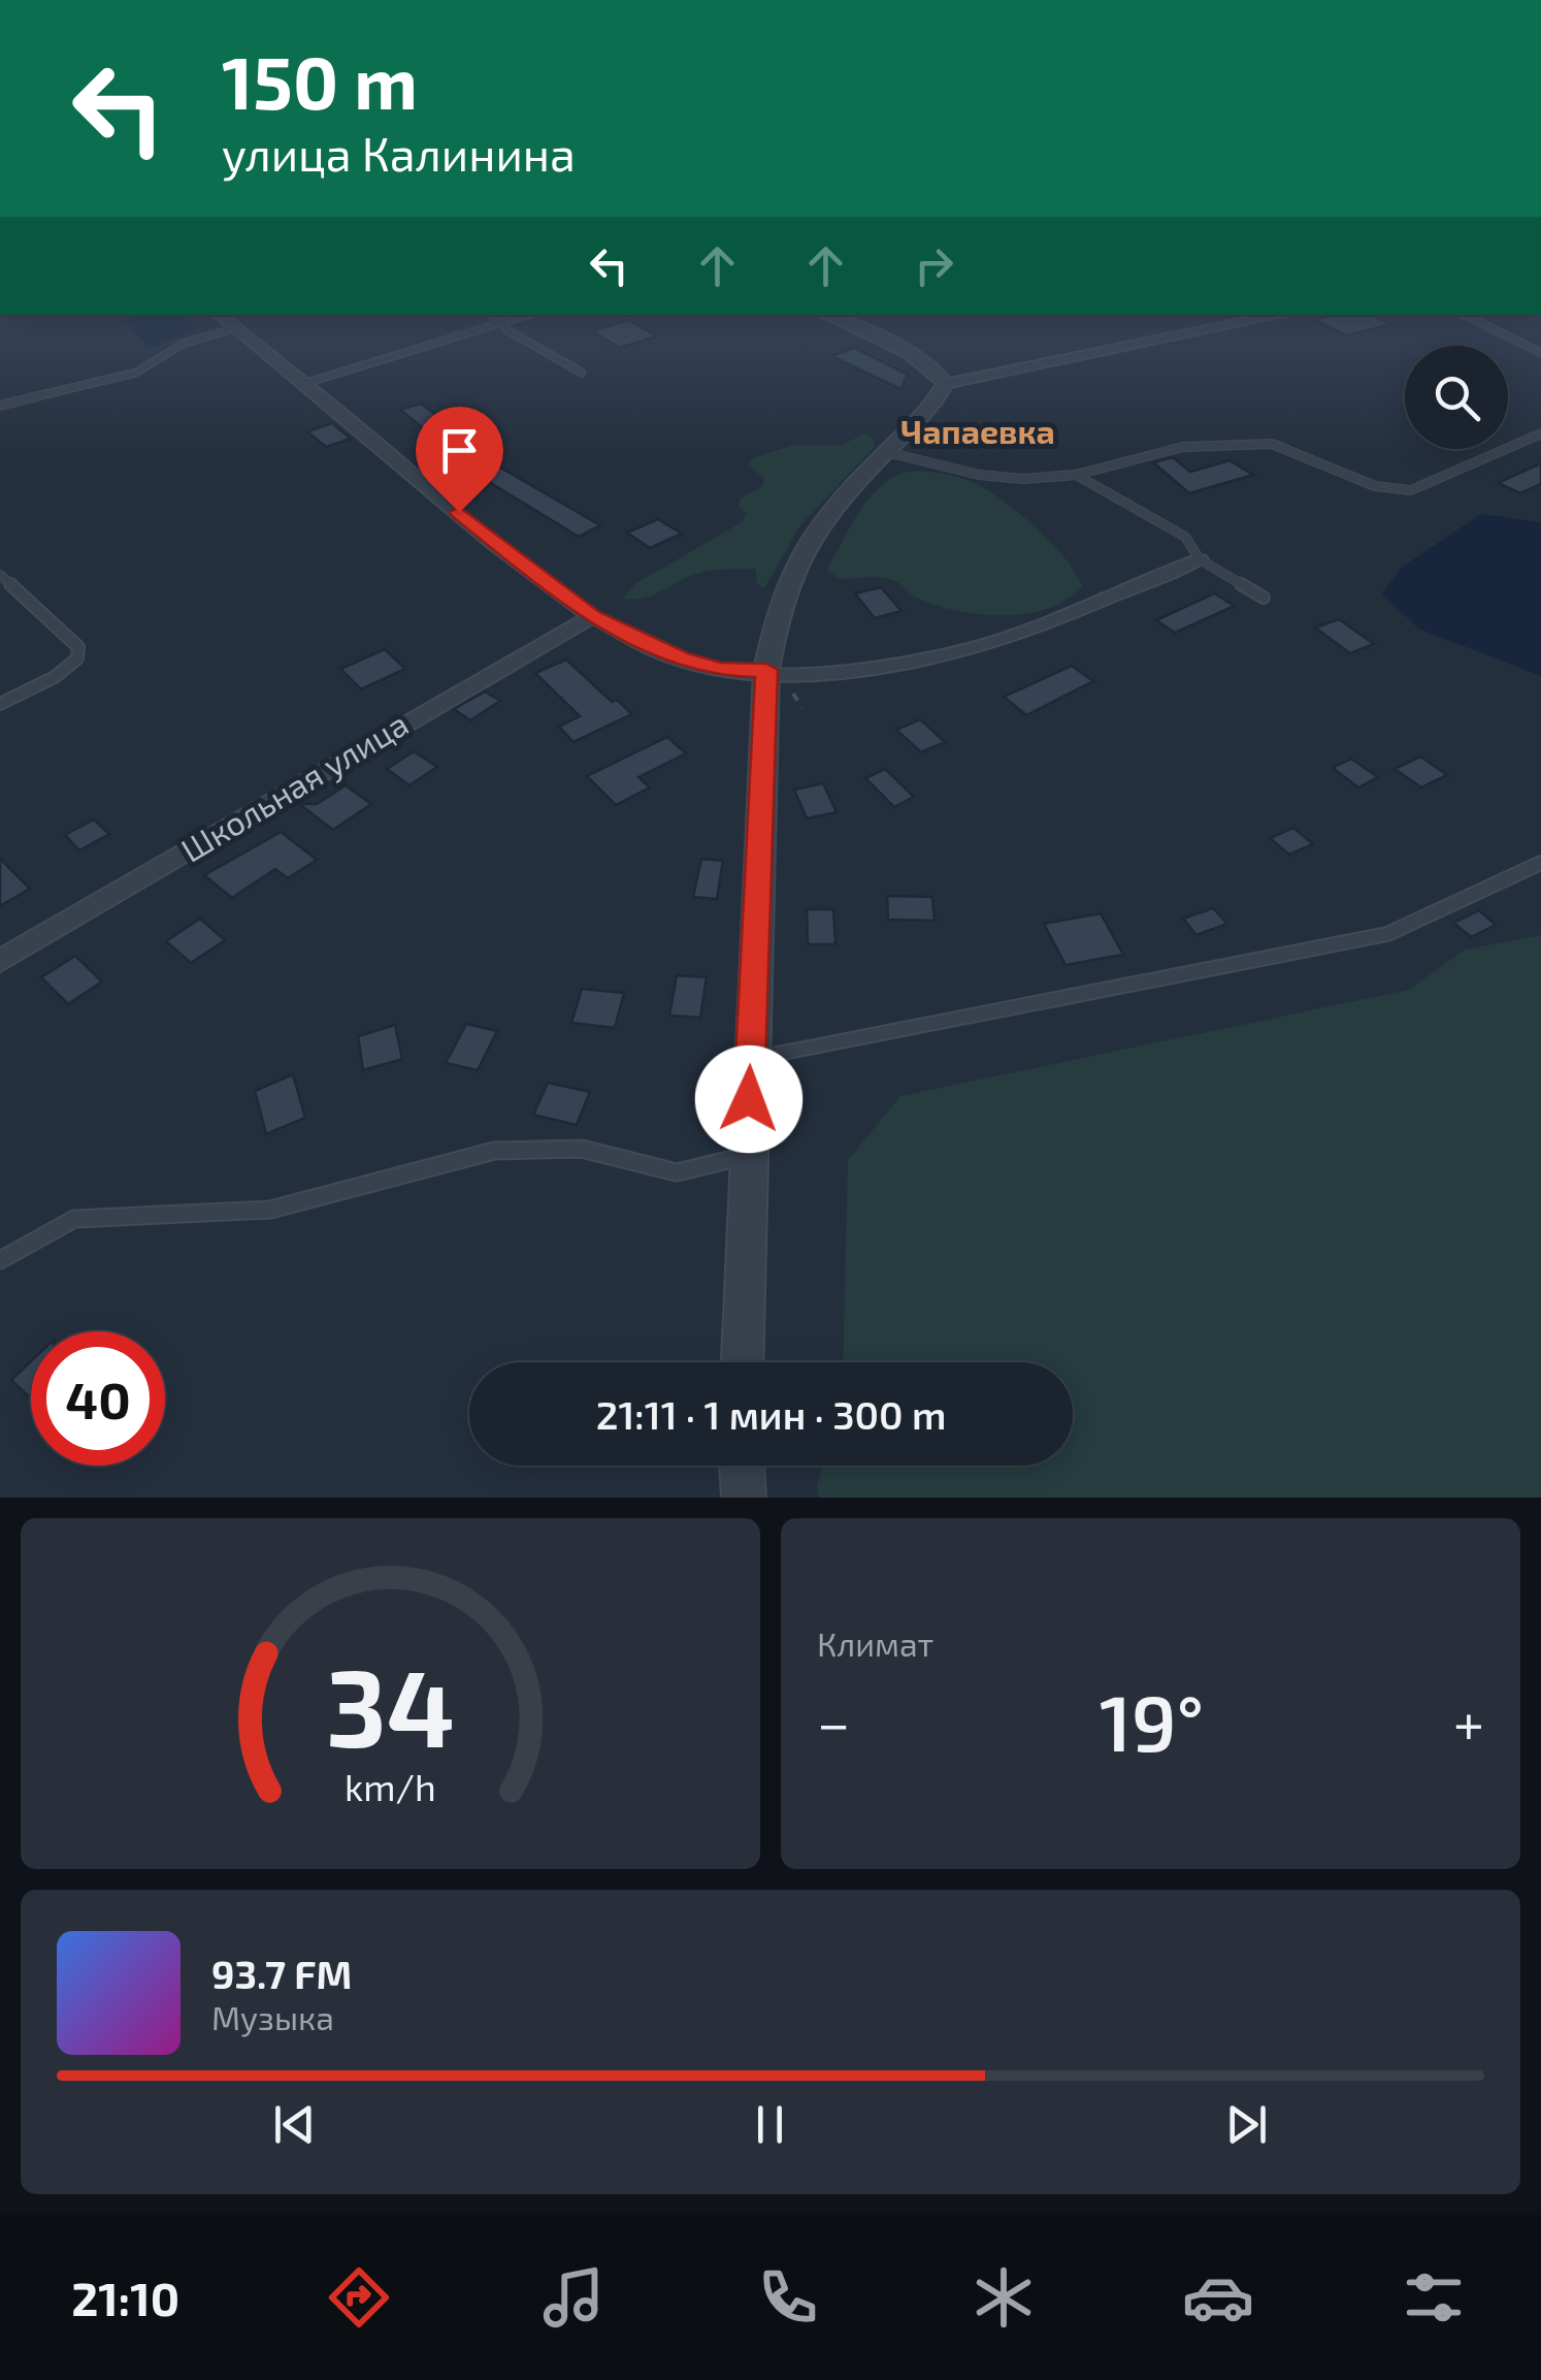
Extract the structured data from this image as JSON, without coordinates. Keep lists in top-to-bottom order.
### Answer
{
  "streets": {
    "street": ["Школьная улица"]
  },
  "districts": ["Чапаевка"],
  "page": {
    "turn": ["150 m", "улица Калинина"],
    "limit": "40",
    "trip": "21:11 · 1 мин · 300 m",
    "tile": "Климат",
    "heat": ["−", "19°", "+"],
    "song": ["93.7 FM", "Музыка"],
    "tabs": "21:10",
    "gauge": ["34", "km/h"]
  }
}
